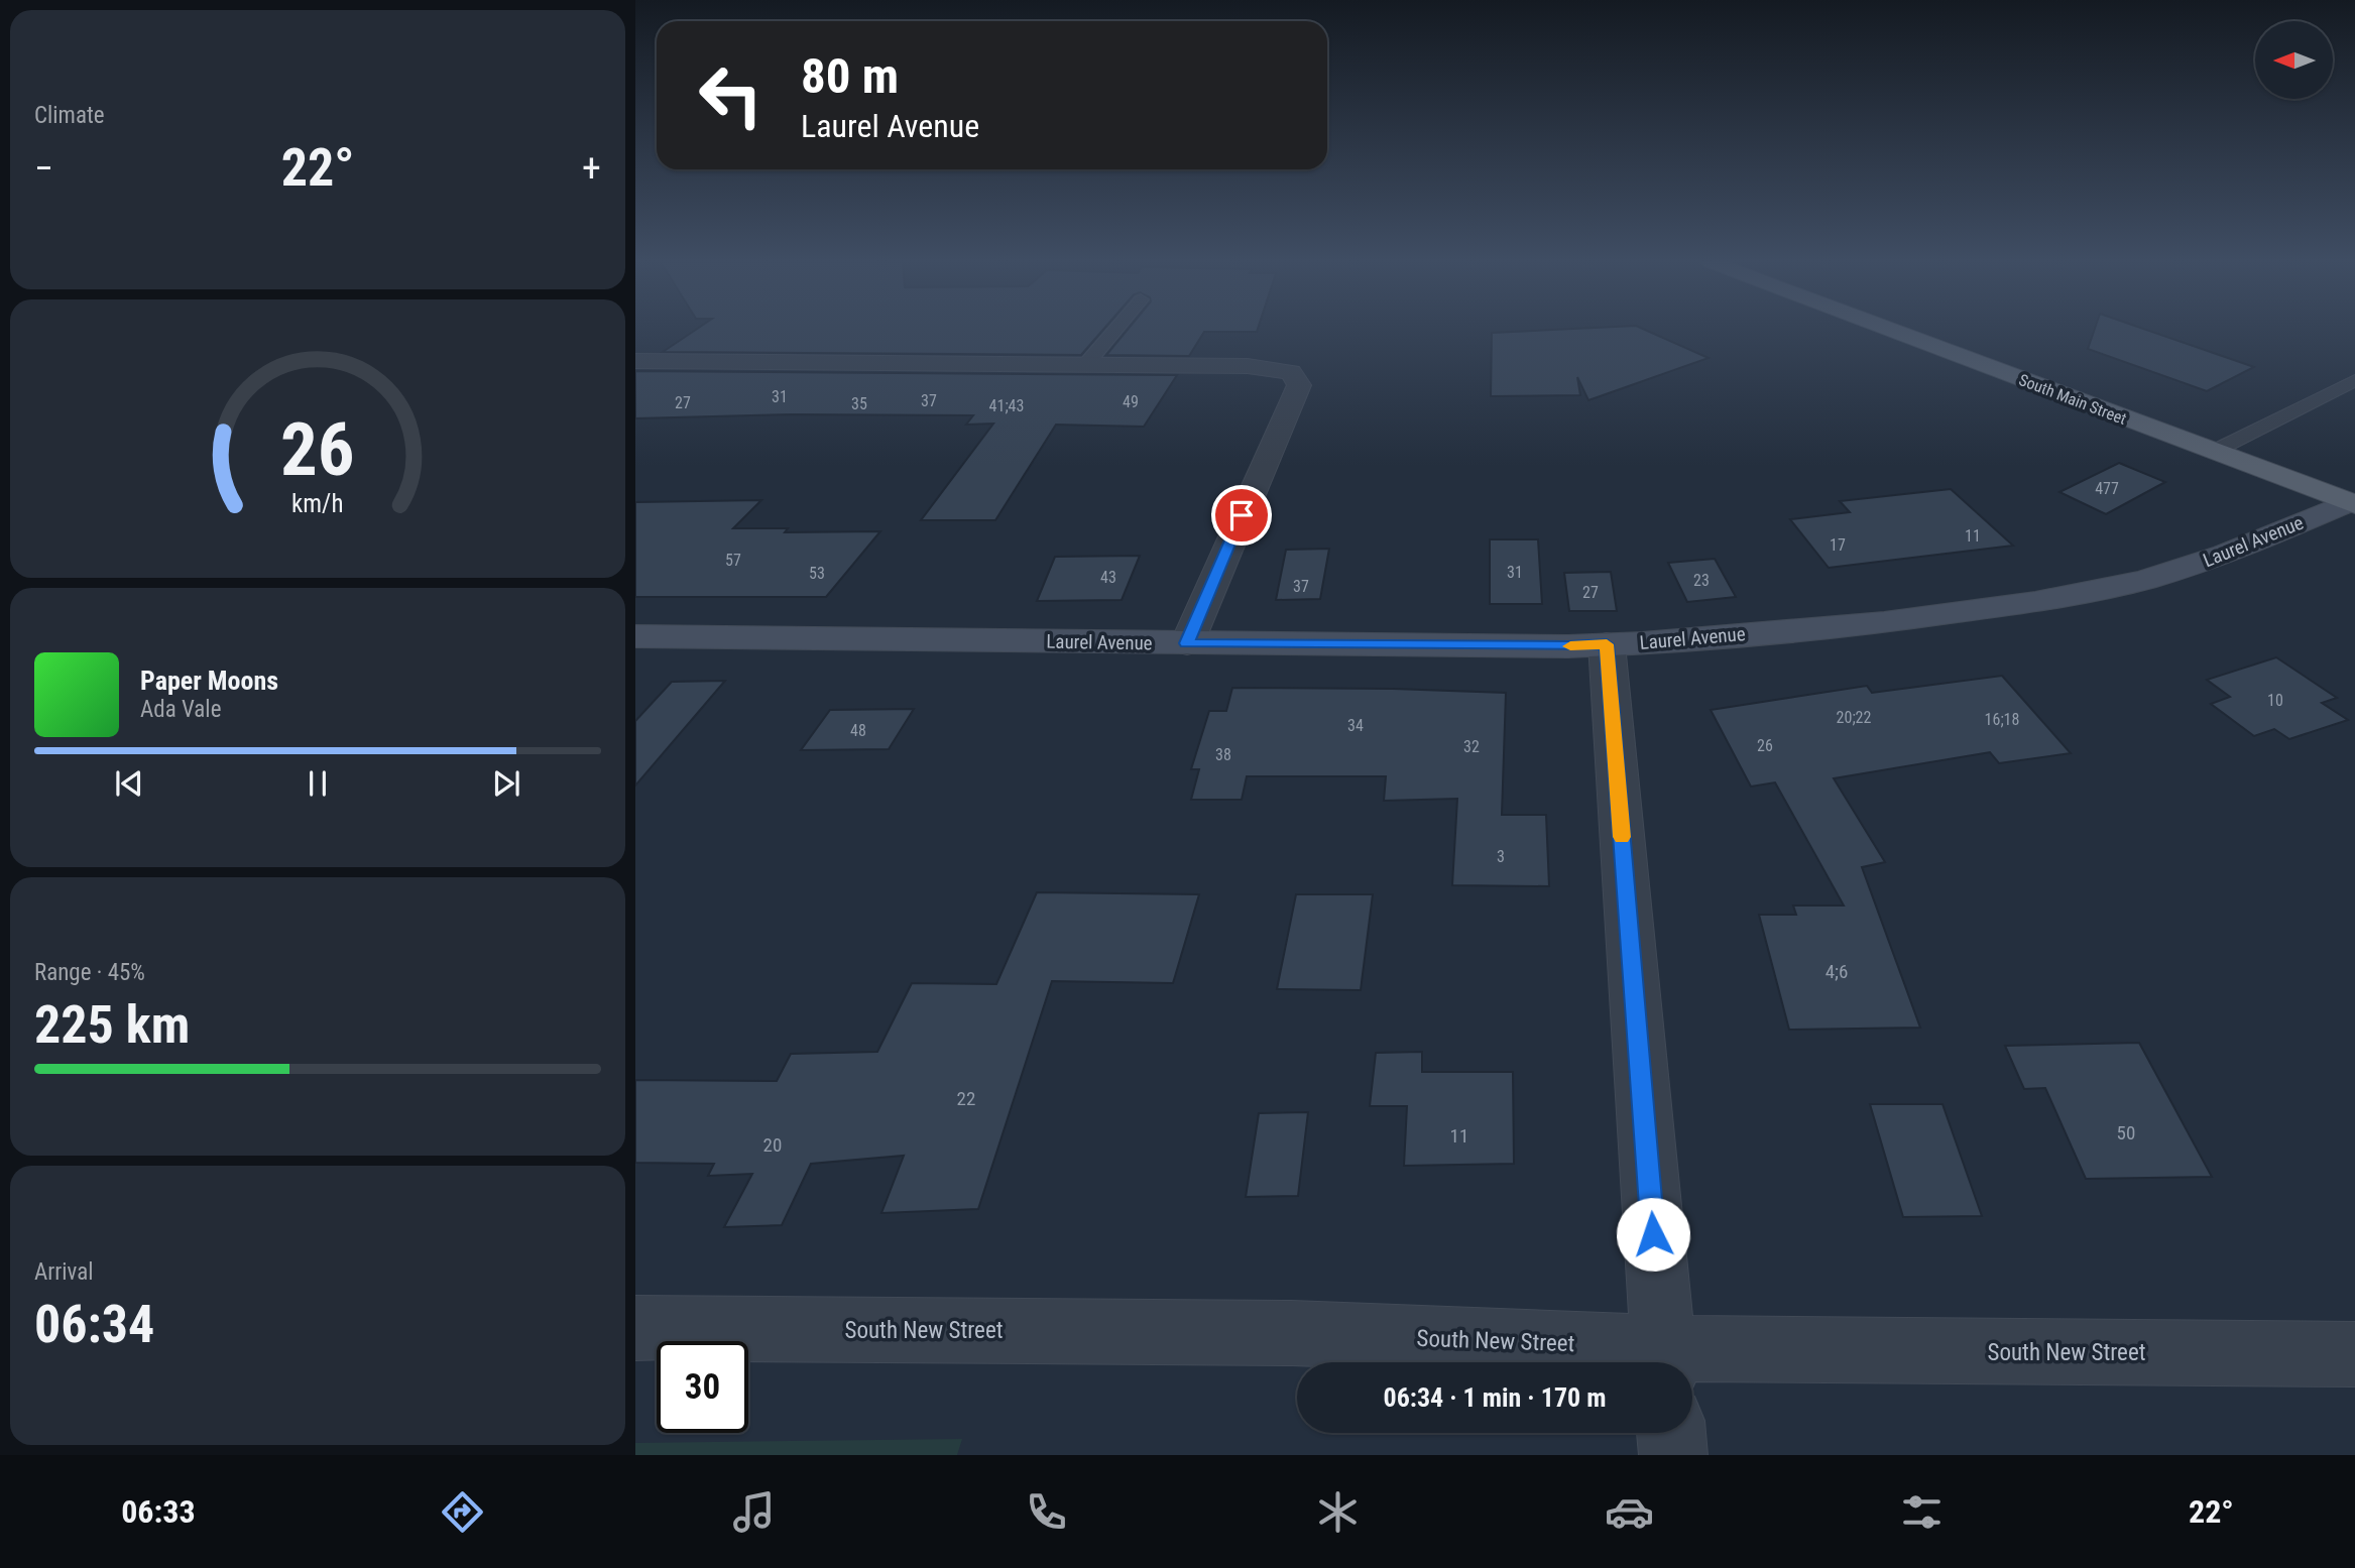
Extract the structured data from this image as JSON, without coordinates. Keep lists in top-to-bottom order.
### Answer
{
  "streets": {
    "main road": ["South Main Street", "Laurel Avenue"],
    "street": ["South New Street"]
  },
  "crossings": [
    ["South Main Street", "Laurel Avenue"]
  ],
  "house_numbers": [
    "31",
    "37",
    "49",
    "27",
    "35",
    "41;43",
    "477",
    "11",
    "17",
    "57",
    "31",
    "53",
    "43",
    "23",
    "37",
    "27",
    "10",
    "20;22",
    "16;18",
    "34",
    "48",
    "26",
    "32",
    "38",
    "3",
    "4;6",
    "22",
    "50",
    "11",
    "20"
  ],
  "north": "left",
  "page": {
    "tile": [
      "Climate",
      ["Range · 45%", "225 km"],
      ["Arrival", "06:34"]
    ],
    "turn": ["80 m", "Laurel Avenue"],
    "heat": ["−", "22°", "+"],
    "song": ["Paper Moons", "Ada Vale"],
    "limit": "30",
    "trip": "06:34 · 1 min · 170 m",
    "tabs": ["06:33", "22°"],
    "gauge": ["26", "km/h"]
  }
}
